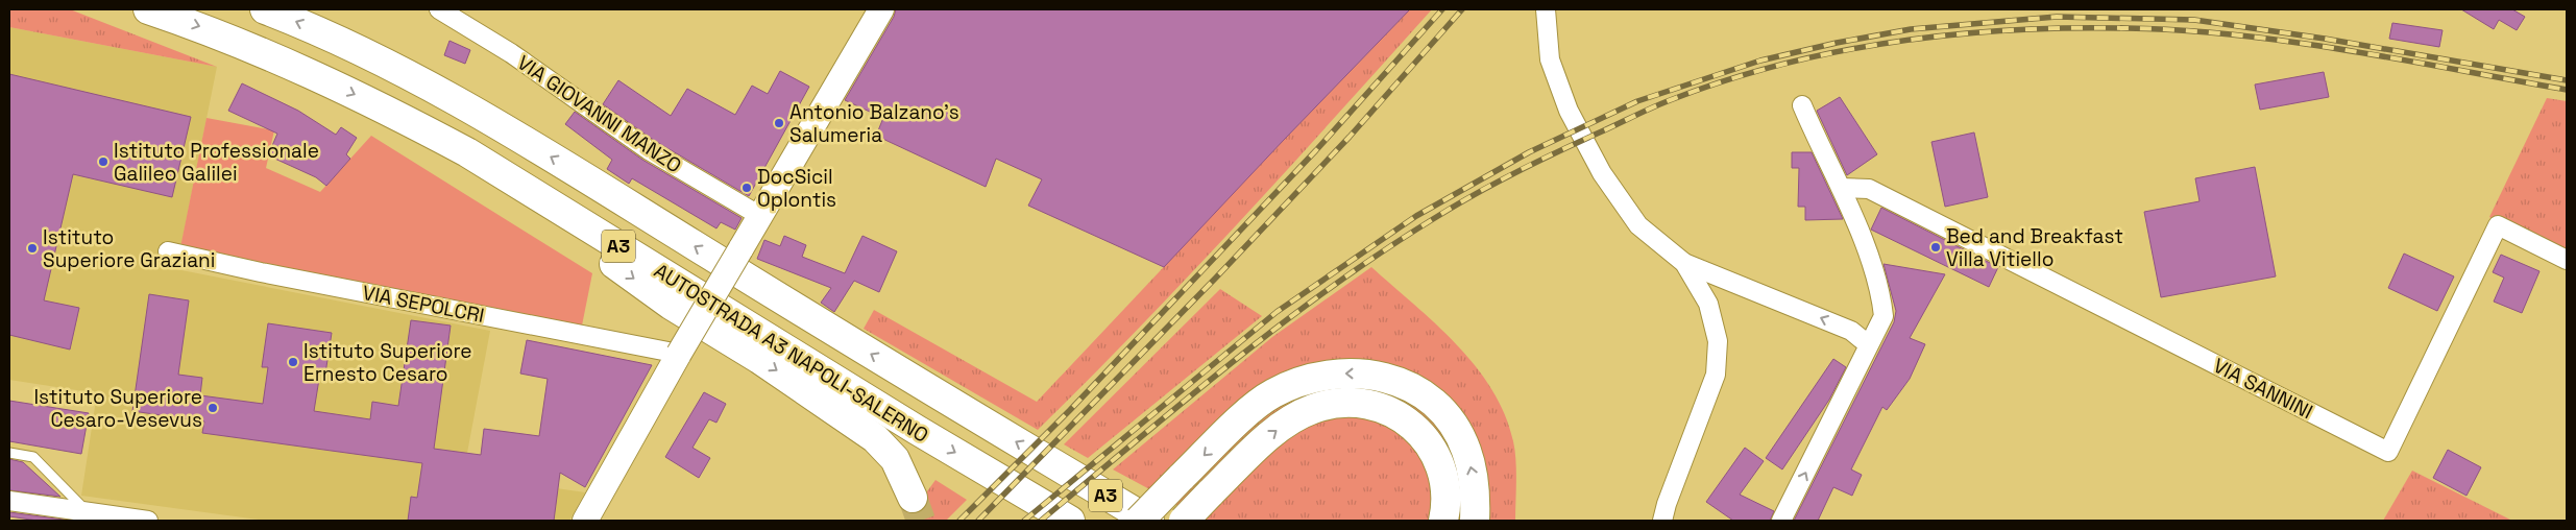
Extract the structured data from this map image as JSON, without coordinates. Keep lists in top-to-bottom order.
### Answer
{
  "streets": {
    "highway": ["A3", "AUTOSTRADA A3 NAPOLI-SALERNO"],
    "street": ["VIA GIOVANNI MANZO", "VIA SEPOLCRI", "VIA SANNINI"]
  },
  "places": [
    "Antonio Balzano's Salumeria",
    "Istituto Professionale Galileo Galilei",
    "DocSicil Oplontis",
    "Bed and Breakfast Villa Vitiello",
    "Istituto Superiore Graziani",
    "Istituto Superiore Ernesto Cesaro",
    "Istituto Superiore Cesaro-Vesevus"
  ]
}
